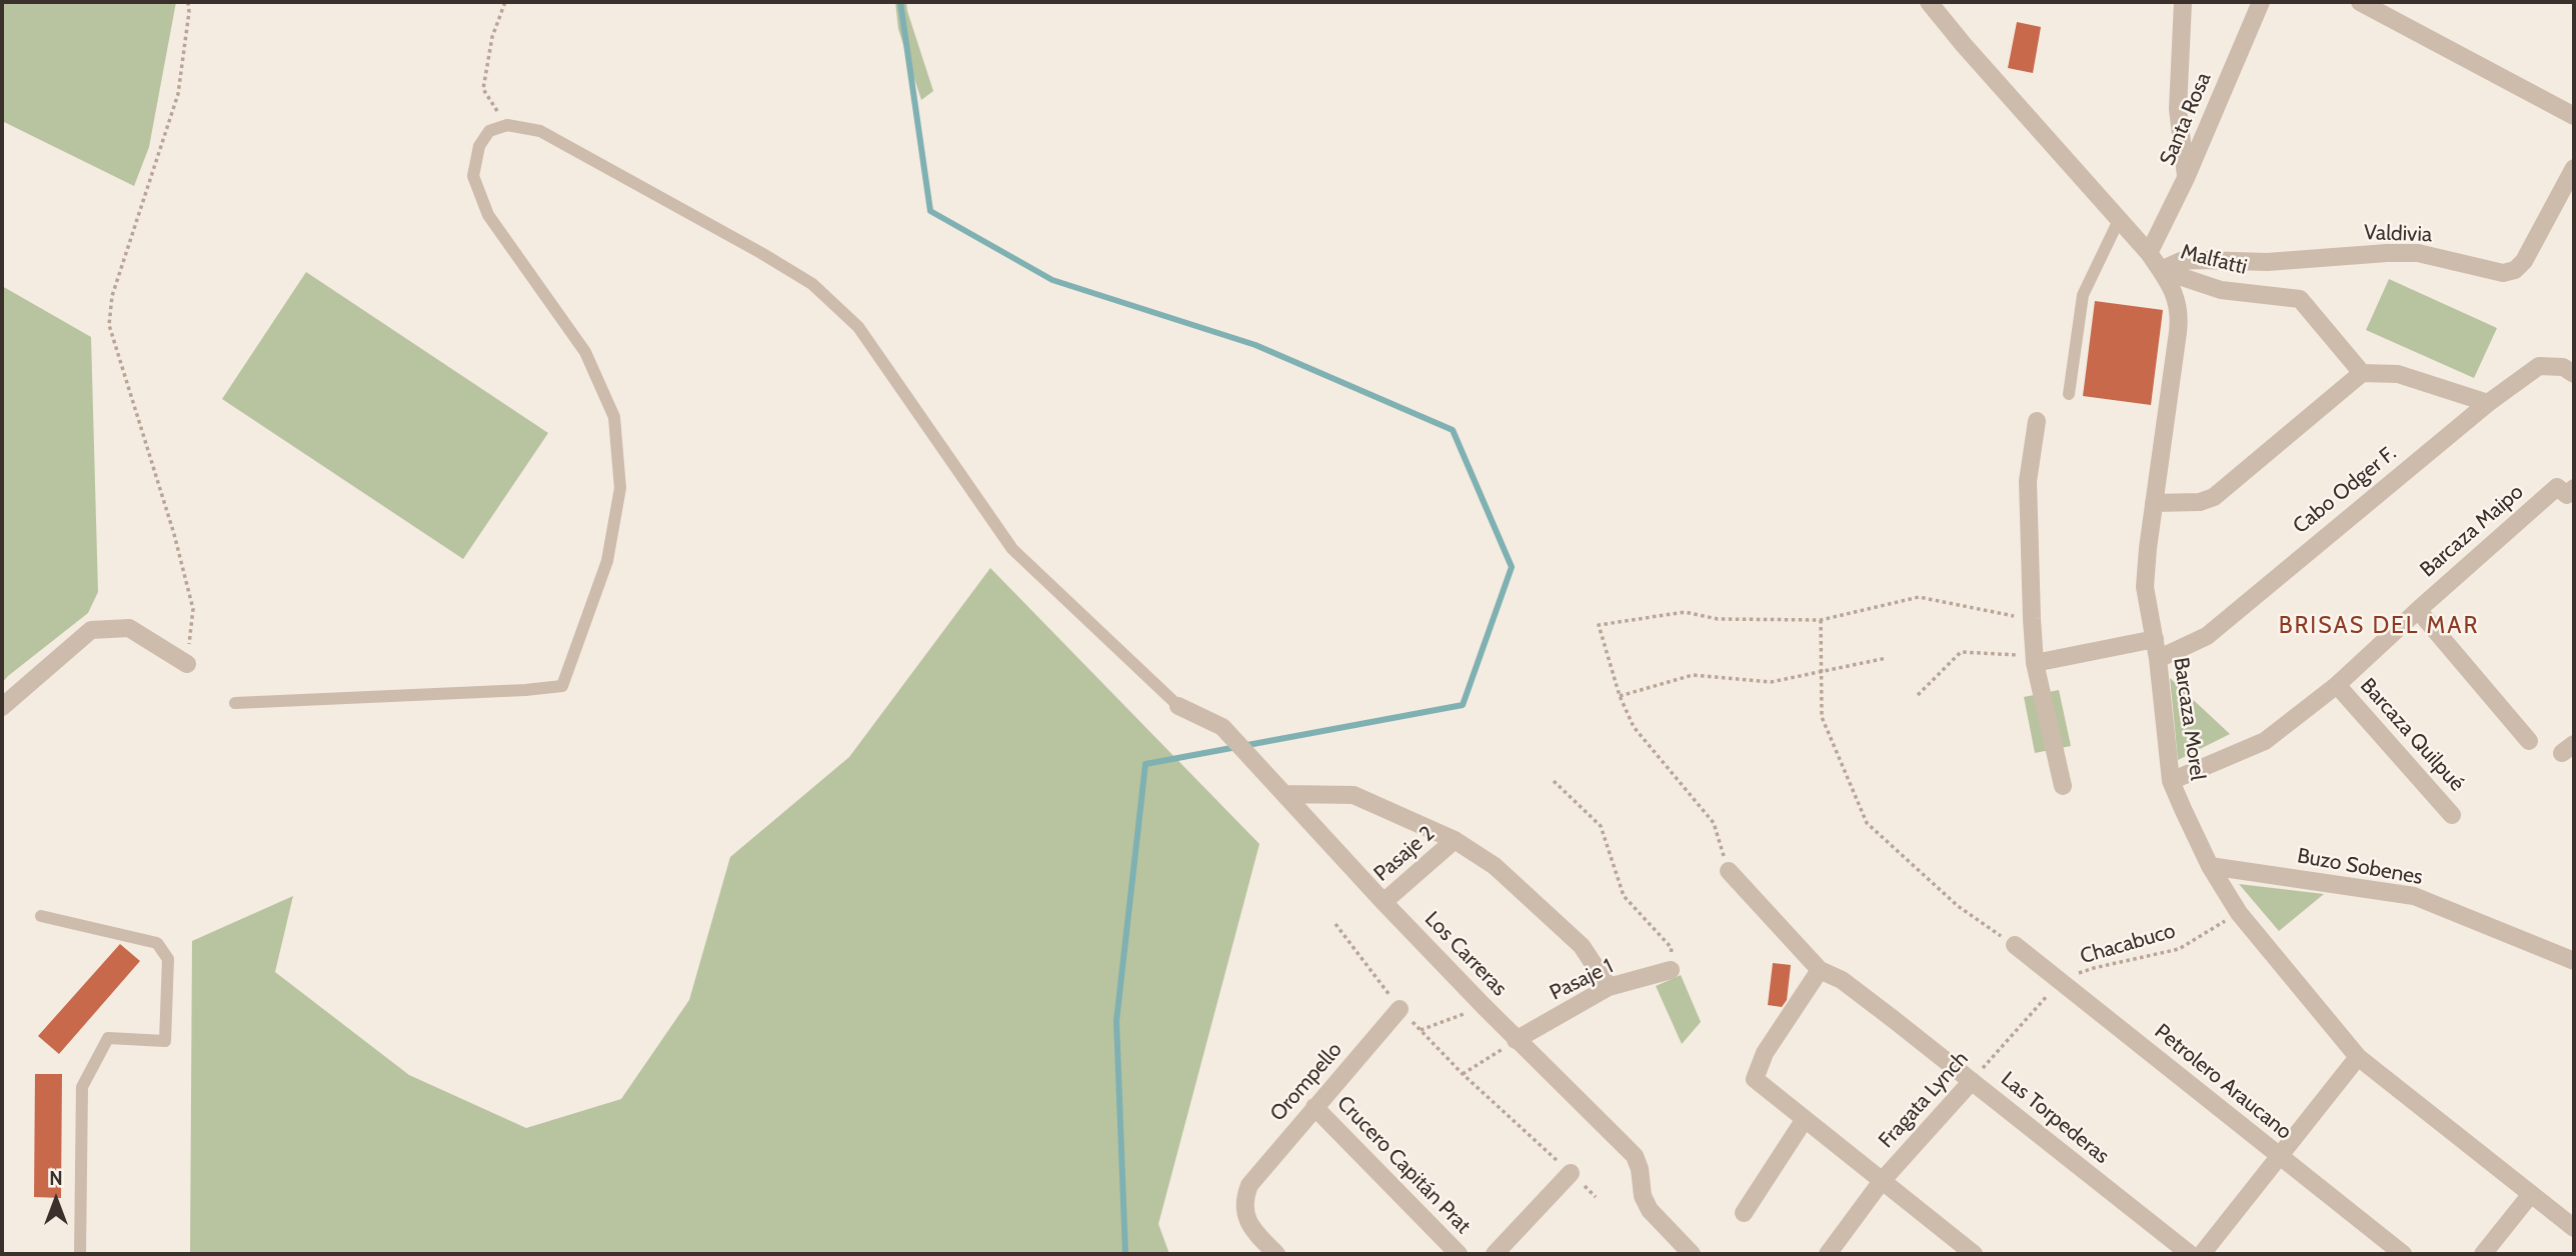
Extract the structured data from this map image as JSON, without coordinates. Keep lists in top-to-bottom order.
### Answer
{
  "streets": {
    "street": [
      "Santa Rosa",
      "Valdivia",
      "Malfatti",
      "Cabo Odger F.",
      "Barcaza Maipo",
      "Barcaza Morel",
      "Barcaza Quilpué",
      "Pasaje 2",
      "Buzo Sobenes",
      "Los Carreras",
      "Pasaje 1",
      "Orompello",
      "Petrolero Araucano",
      "Fragata Lynch",
      "Las Torpederas",
      "Crucero Capitán Prat"
    ],
    "path": ["Chacabuco"]
  },
  "crossings": [
    ["Santa Rosa", "Malfatti"],
    ["Valdivia", "Malfatti"],
    ["Valdivia", "Barcaza Morel"],
    ["Malfatti", "Barcaza Morel"],
    ["Cabo Odger F.", "Barcaza Morel"],
    ["Barcaza Maipo", "Barcaza Morel"],
    ["Barcaza Maipo", "Barcaza Quilpué"],
    ["Barcaza Morel", "Buzo Sobenes"],
    ["Barcaza Morel", "Chacabuco"],
    ["Pasaje 2", "Los Carreras"],
    ["Chacabuco", "Petrolero Araucano"],
    ["Chacabuco", "Fragata Lynch"],
    ["Los Carreras", "Pasaje 1"],
    ["Orompello", "Crucero Capitán Prat"],
    ["Petrolero Araucano", "Fragata Lynch"],
    ["Fragata Lynch", "Las Torpederas"]
  ],
  "districts": ["BRISAS DEL MAR"],
  "north": "top"
}
